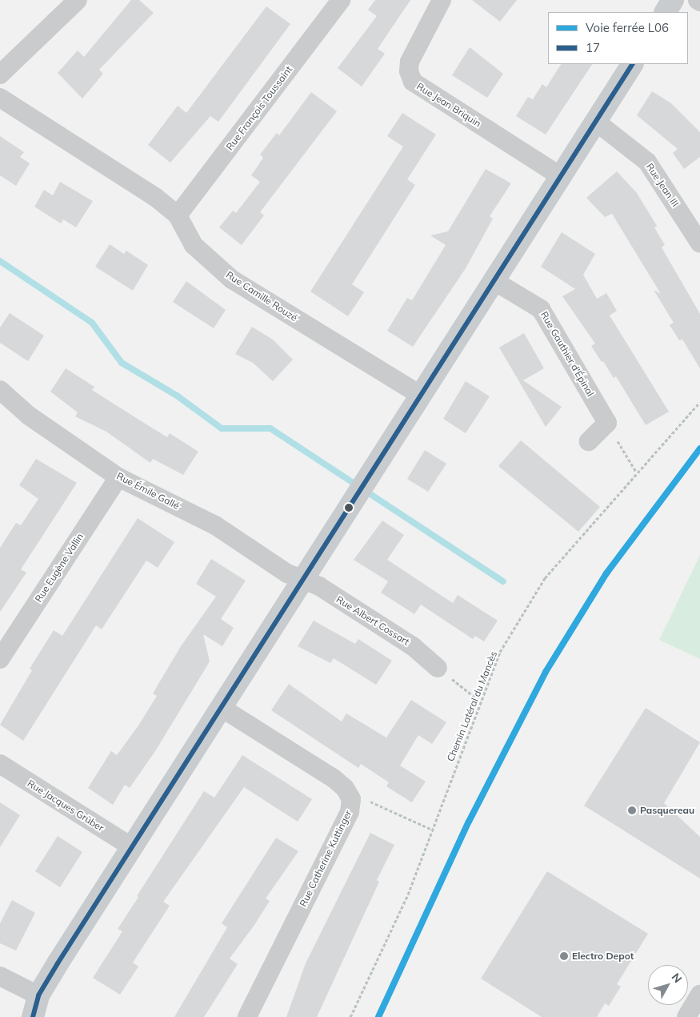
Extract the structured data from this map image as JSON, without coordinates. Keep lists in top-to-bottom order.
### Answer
{
  "streets": {
    "street": [
      "Rue Jean Briquin",
      "Rue François Toussaint",
      "Rue Jean III",
      "Rue Camille Rouzé",
      "Rue Gauthier d'Épinal",
      "Rue Émile Gallé",
      "Rue Eugène Vallin",
      "Rue Albert Cossart",
      "Rue Jacques Grüber",
      "Rue Catherine Kuttinger"
    ],
    "path": ["Chemin Latéral du Mancès"]
  },
  "crossings": [
    ["Rue François Toussaint", "Rue Camille Rouzé"],
    ["Rue Émile Gallé", "Rue Eugène Vallin"],
    ["Rue Émile Gallé", "Rue Albert Cossart"]
  ],
  "places": ["Pasquereau", "Electro Depot"],
  "lines": ["transit line 17", "rail line L06"],
  "legend": ["Voie ferrée L06", "17"],
  "north": "top right"
}
